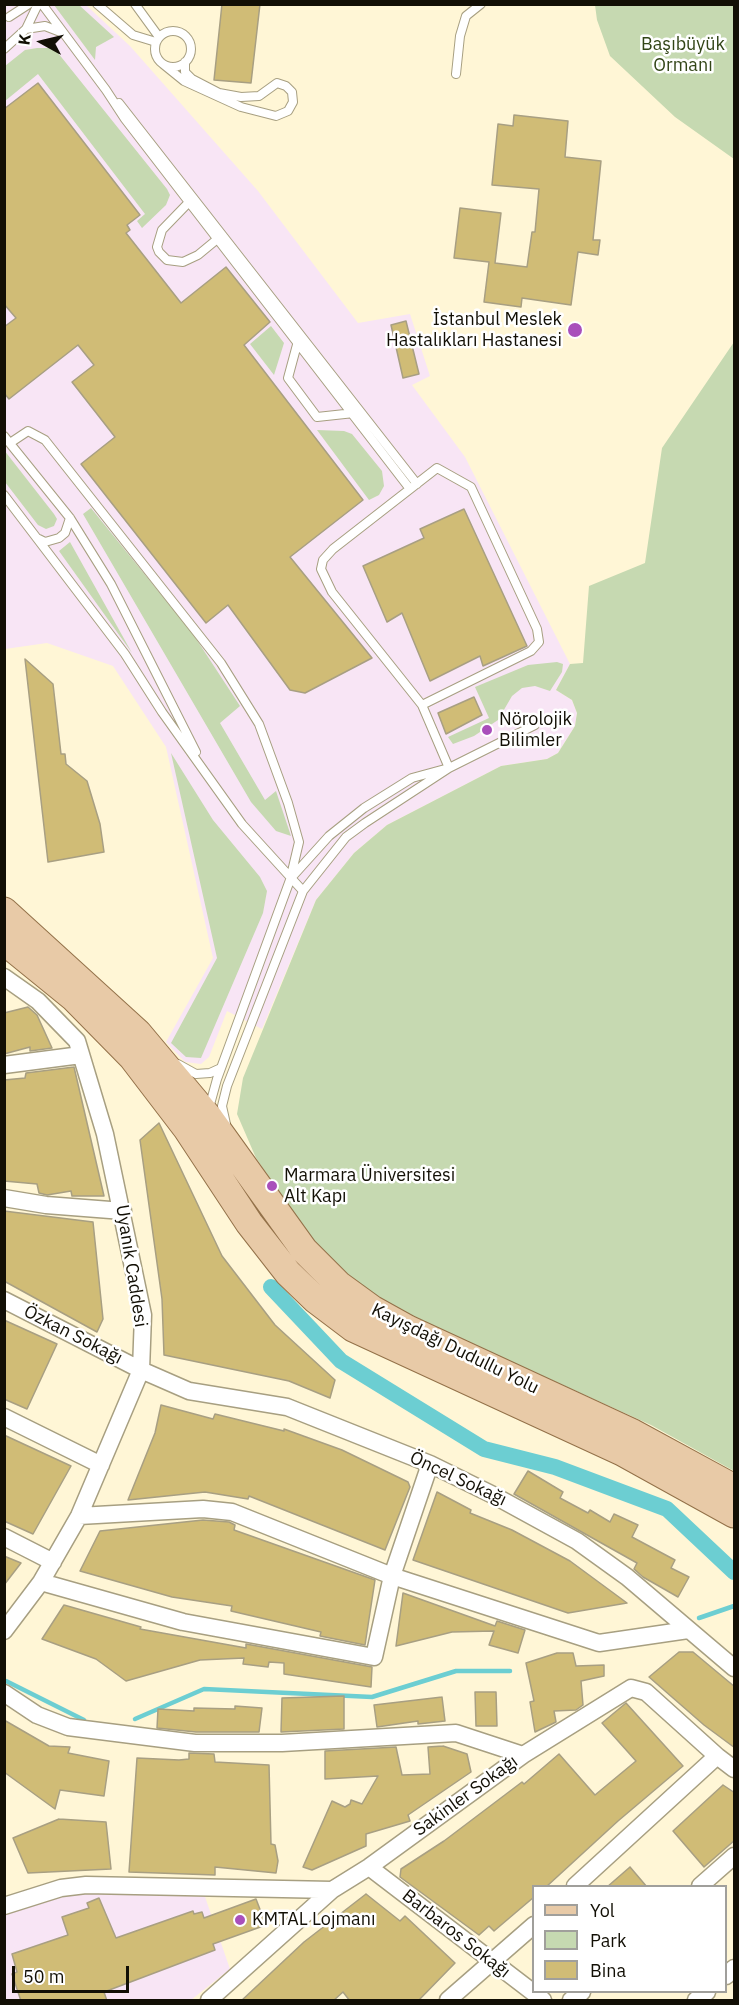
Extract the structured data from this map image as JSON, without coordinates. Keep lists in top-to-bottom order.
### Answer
{
  "streets": {
    "main road": ["Kayışdağı Dudullu Yolu"],
    "street": [
      "Uyanık Caddesi",
      "Özkan Sokağı",
      "Öncel Sokağı",
      "Sakinler Sokağı",
      "Barbaros Sokağı"
    ]
  },
  "crossings": [
    ["Uyanık Caddesi", "Özkan Sokağı"],
    ["Uyanık Caddesi", "Öncel Sokağı"],
    ["Özkan Sokağı", "Öncel Sokağı"],
    ["Sakinler Sokağı", "Barbaros Sokağı"]
  ],
  "parks": ["Başıbüyük Ormanı"],
  "places": [
    "İstanbul Meslek Hastalıkları Hastanesi",
    "Nörolojik Bilimler",
    "Marmara Üniversitesi Alt Kapı",
    "KMTAL Lojmanı"
  ],
  "legend": ["Yol", "Park", "Bina"],
  "scale_bar": "50 m",
  "north": "left"
}
